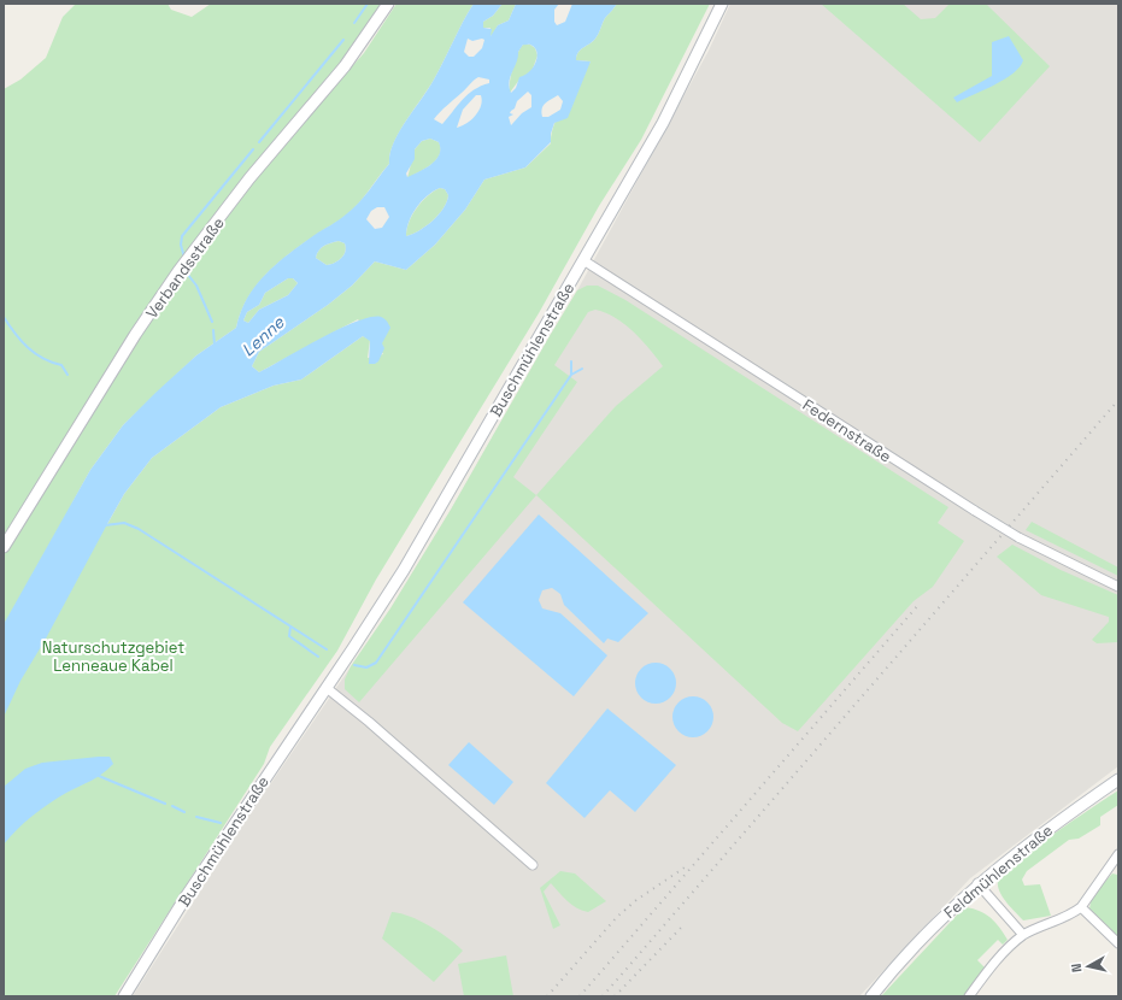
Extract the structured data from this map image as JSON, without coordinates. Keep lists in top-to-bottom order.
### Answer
{
  "streets": {
    "street": [
      "Verbandsstraße",
      "Buschmühlenstraße",
      "Federnstraße",
      "Feldmühlenstraße"
    ]
  },
  "crossings": [
    ["Buschmühlenstraße", "Federnstraße"]
  ],
  "water": ["Lenne"],
  "parks": ["Naturschutzgebiet Lenneaue Kabel"],
  "north": "left"
}
